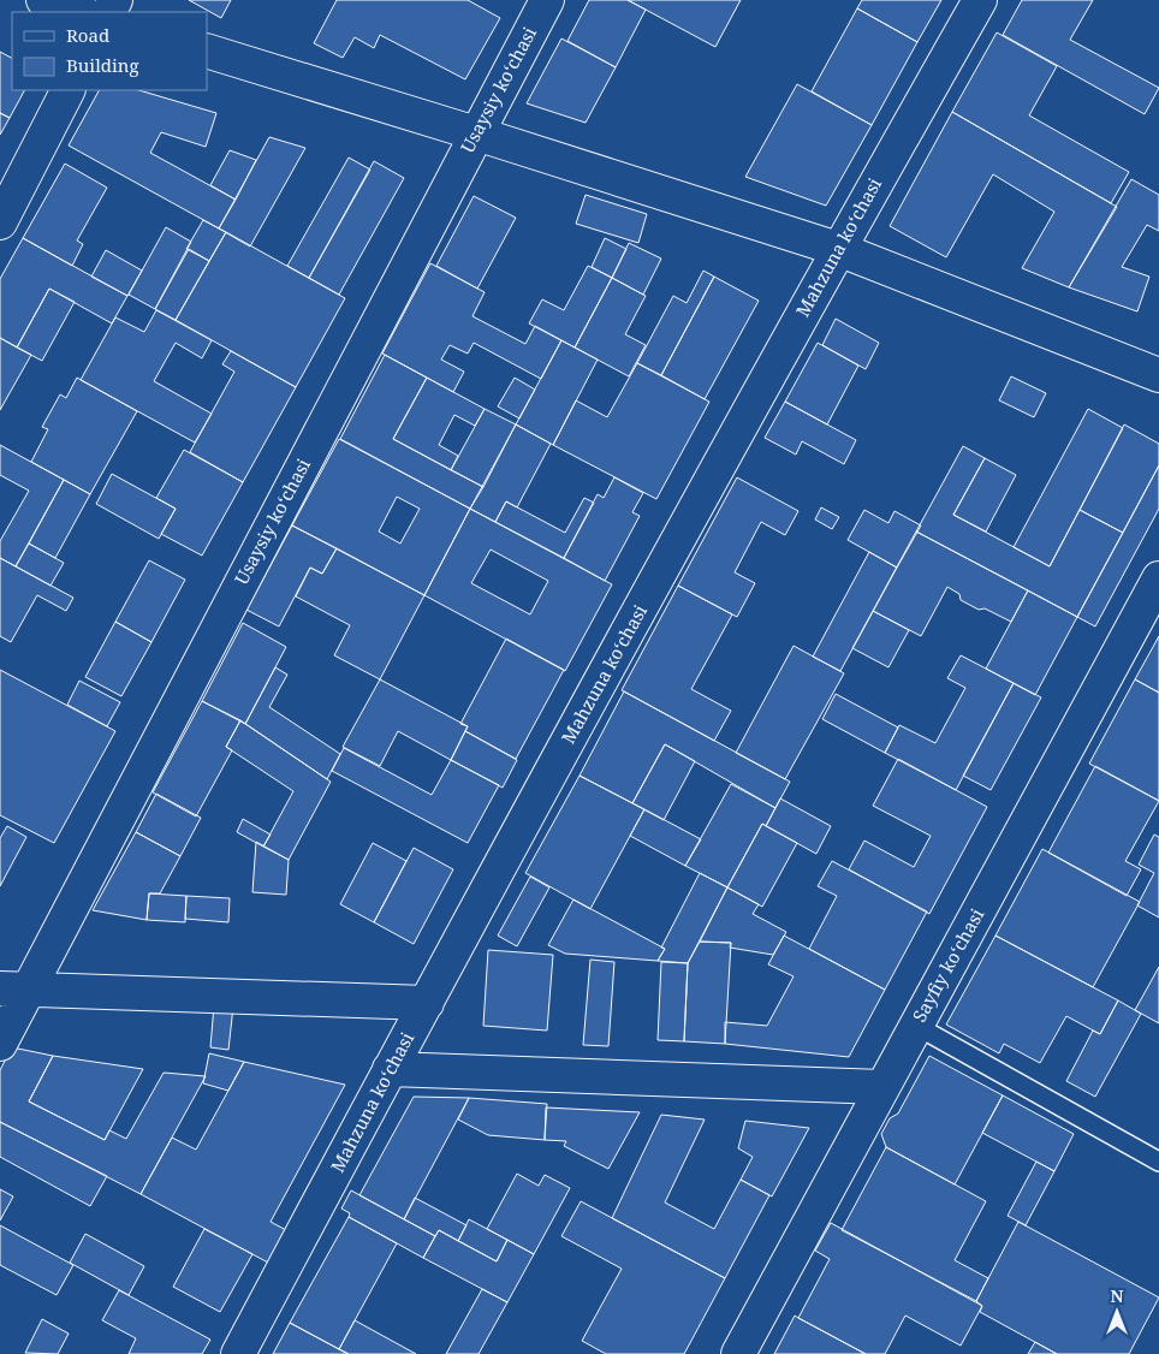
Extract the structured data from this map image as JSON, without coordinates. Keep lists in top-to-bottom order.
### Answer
{
  "streets": {
    "street": ["Usaysiy koʻchasi", "Mahzuna koʻchasi", "Sayfiy koʻchasi"]
  },
  "legend": ["Road", "Building"],
  "north": "top"
}
